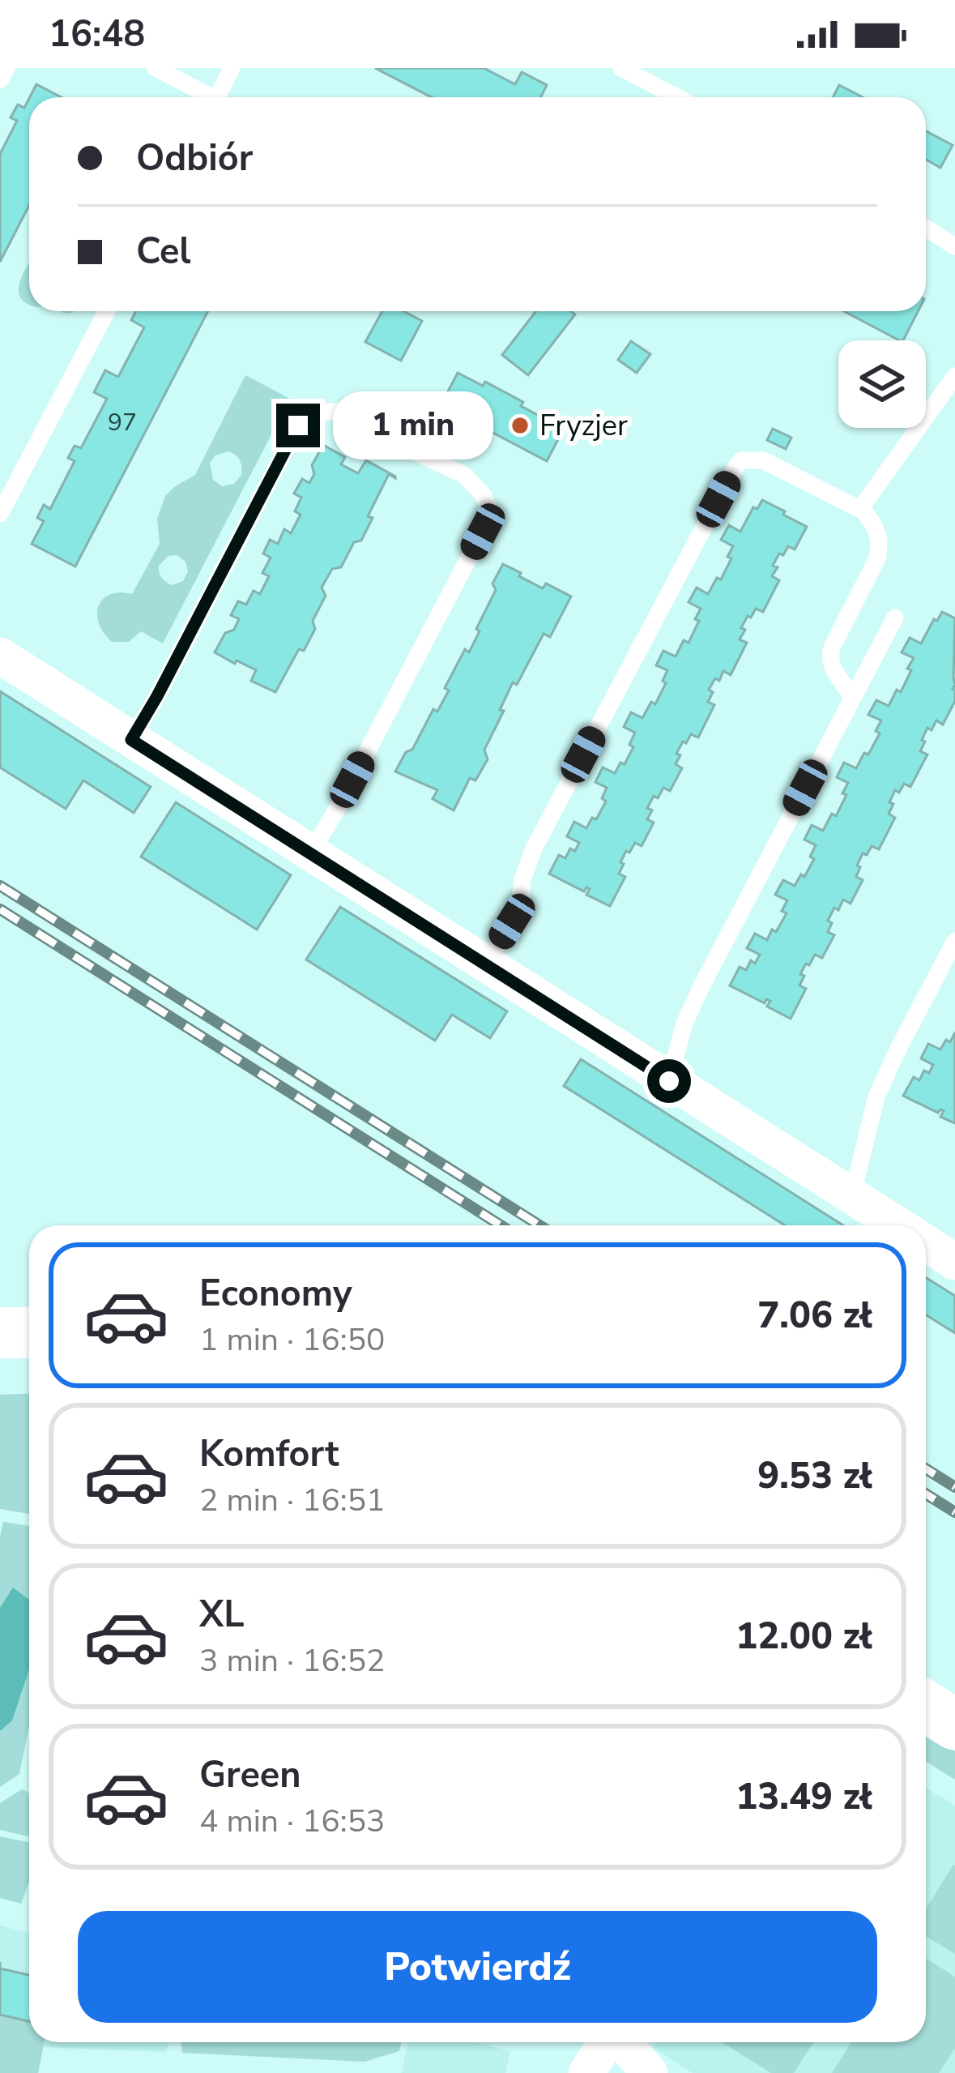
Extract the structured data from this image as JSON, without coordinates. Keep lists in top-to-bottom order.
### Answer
{
  "places": ["Fryzjer"],
  "house_numbers": ["97"],
  "page": {
    "status": "16:48",
    "banner": ["Odbiór", "Cel"],
    "bubble": "1 min",
    "list": [
      {
        "name": "Economy",
        "note": "1 min · 16:50",
        "value": "7.06 zł"
      },
      {
        "name": "Komfort",
        "note": "2 min · 16:51",
        "value": "9.53 zł"
      },
      {
        "name": "XL",
        "note": "3 min · 16:52",
        "value": "12.00 zł"
      },
      {
        "name": "Green",
        "note": "4 min · 16:53",
        "value": "13.49 zł"
      }
    ],
    "buttons": "Potwierdź"
  }
}
